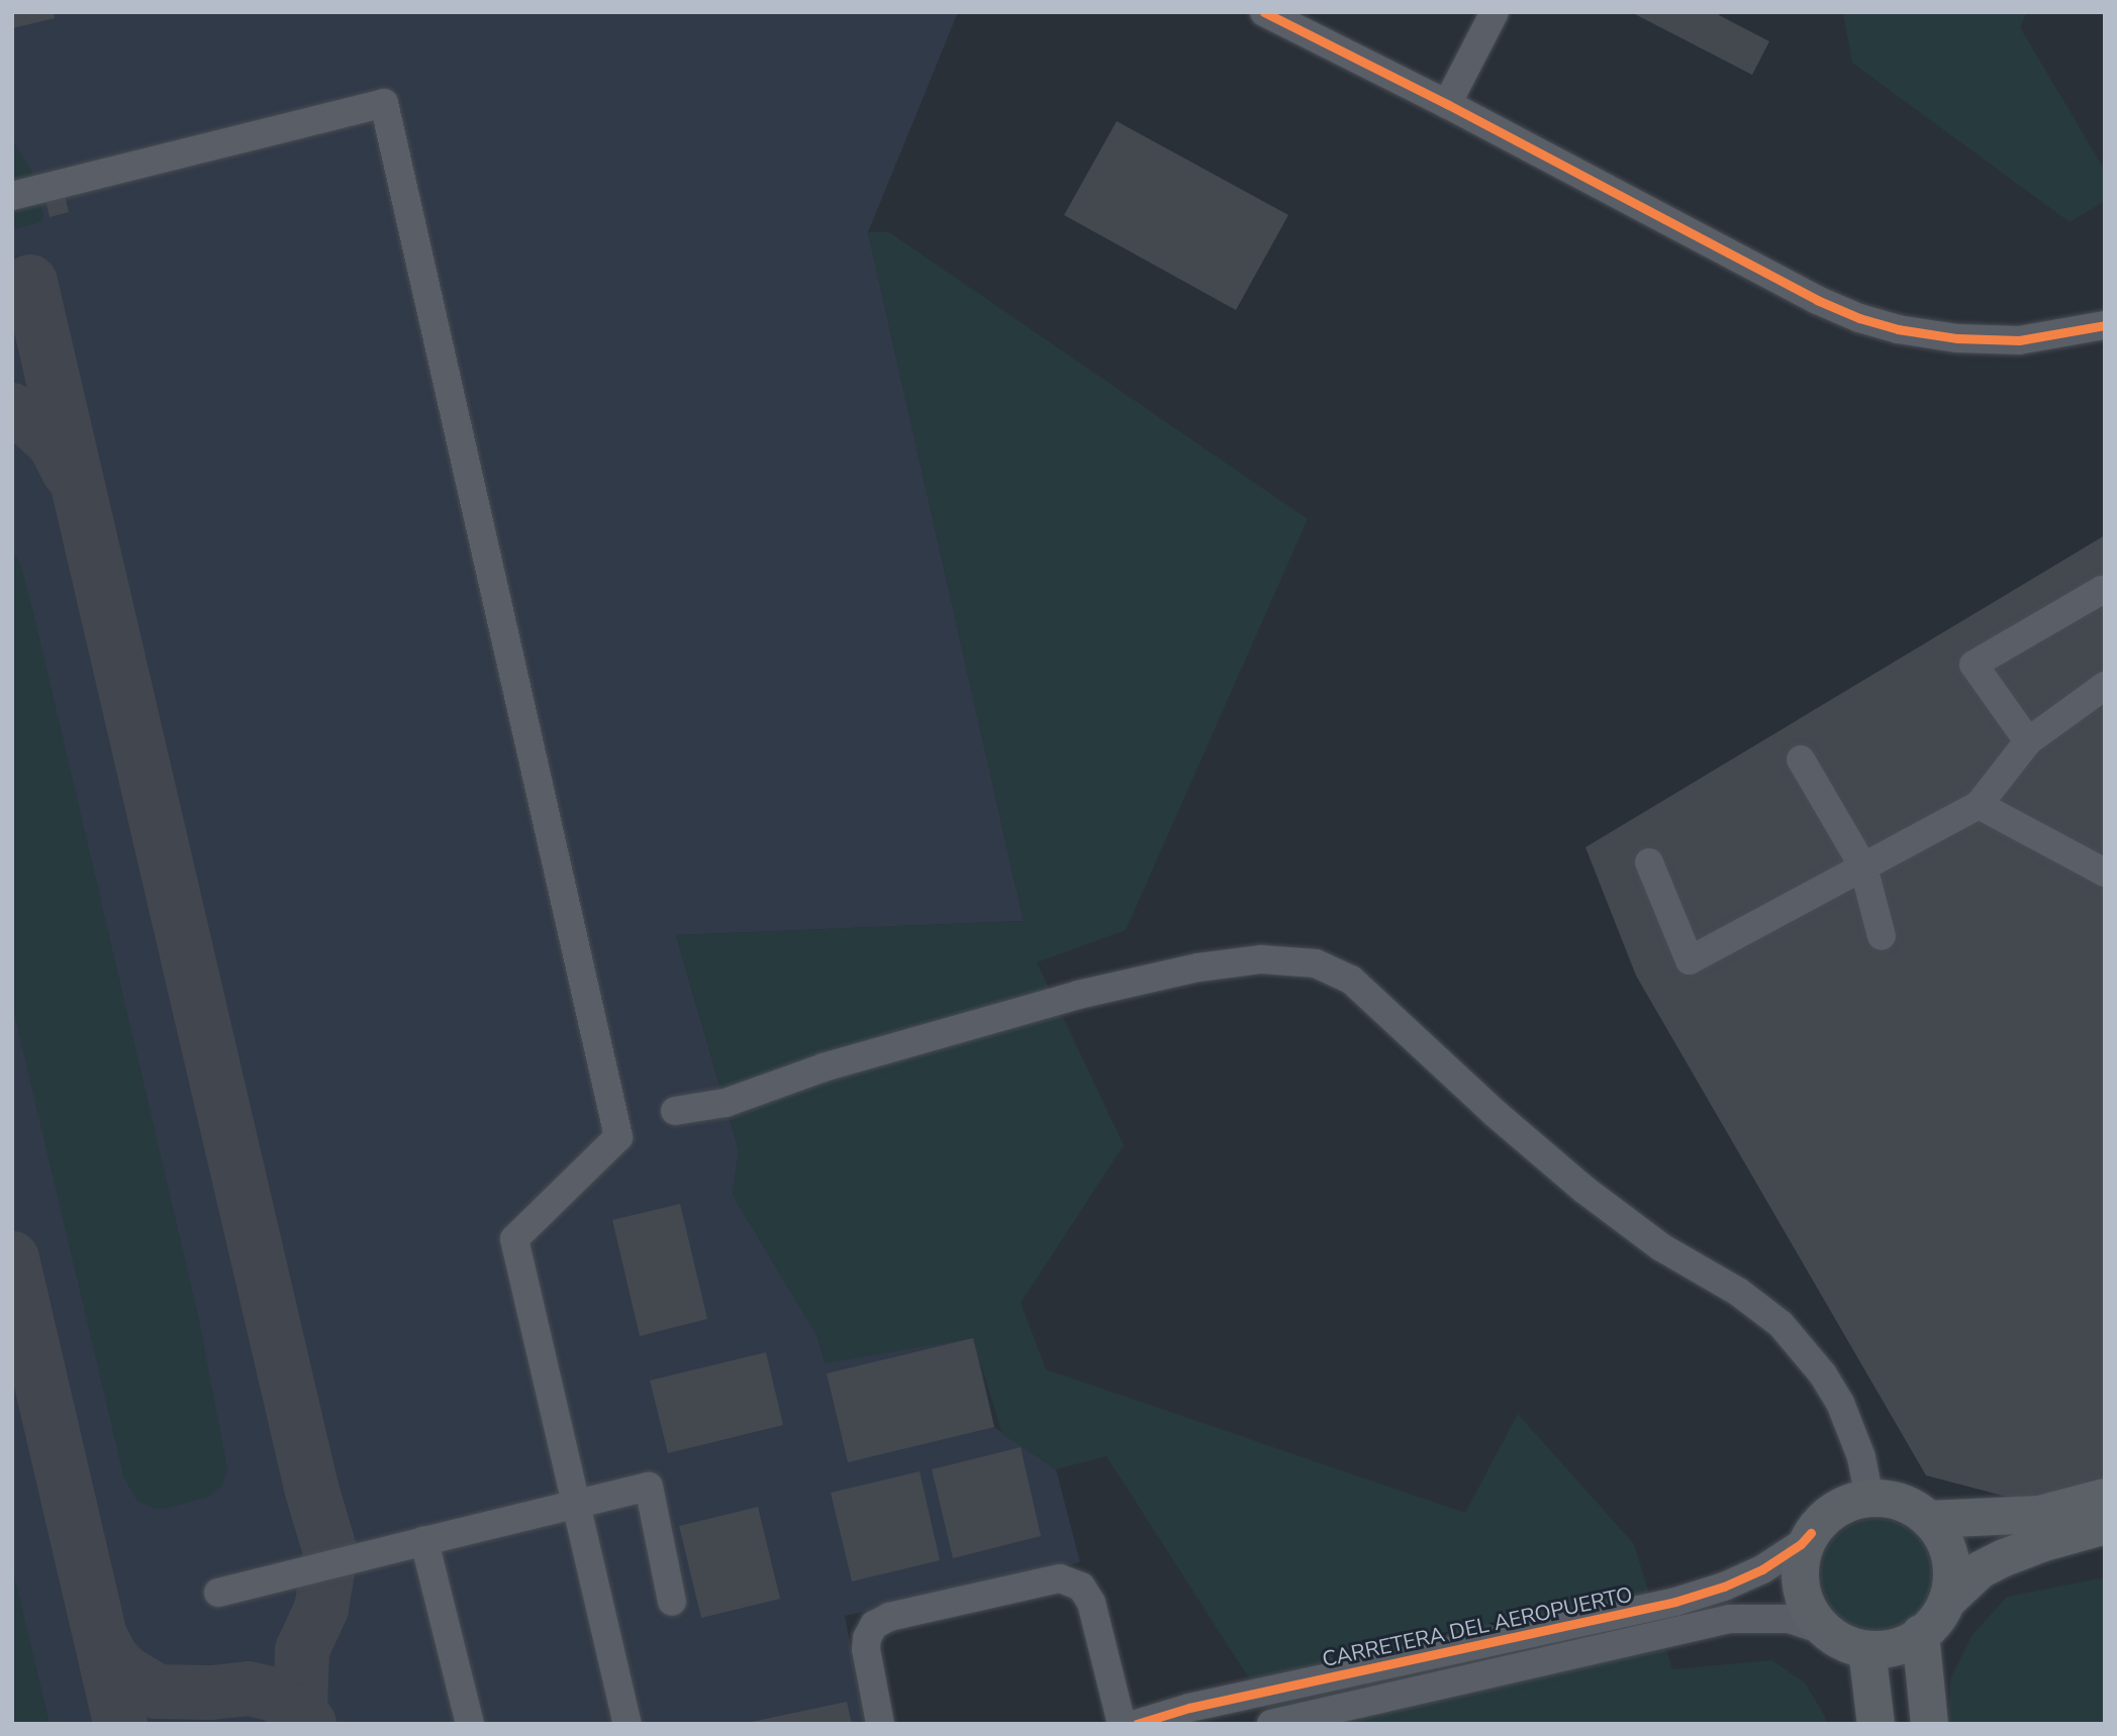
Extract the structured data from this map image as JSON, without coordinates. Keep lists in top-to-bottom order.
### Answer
{
  "streets": {
    "street": ["CARRETERA DEL AEROPUERTO"]
  }
}
